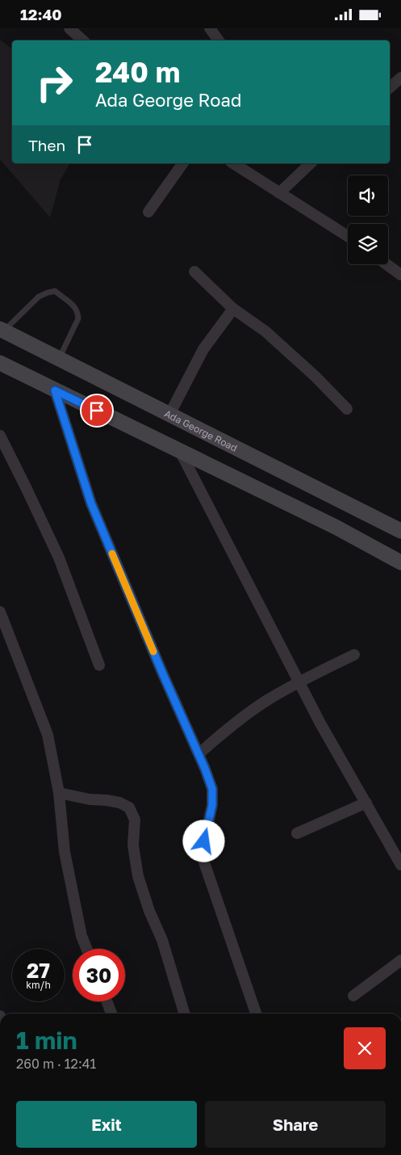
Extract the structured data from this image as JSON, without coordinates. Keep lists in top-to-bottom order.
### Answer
{
  "streets": {
    "main road": ["Ada George Road"]
  },
  "page": {
    "status": "12:40",
    "turn": ["240 m", "Ada George Road"],
    "then": "Then",
    "speed": "27 km/h",
    "limit": "30",
    "heading": ["1 min", "260 m · 12:41"],
    "buttons": ["Exit", "Share"]
  }
}
